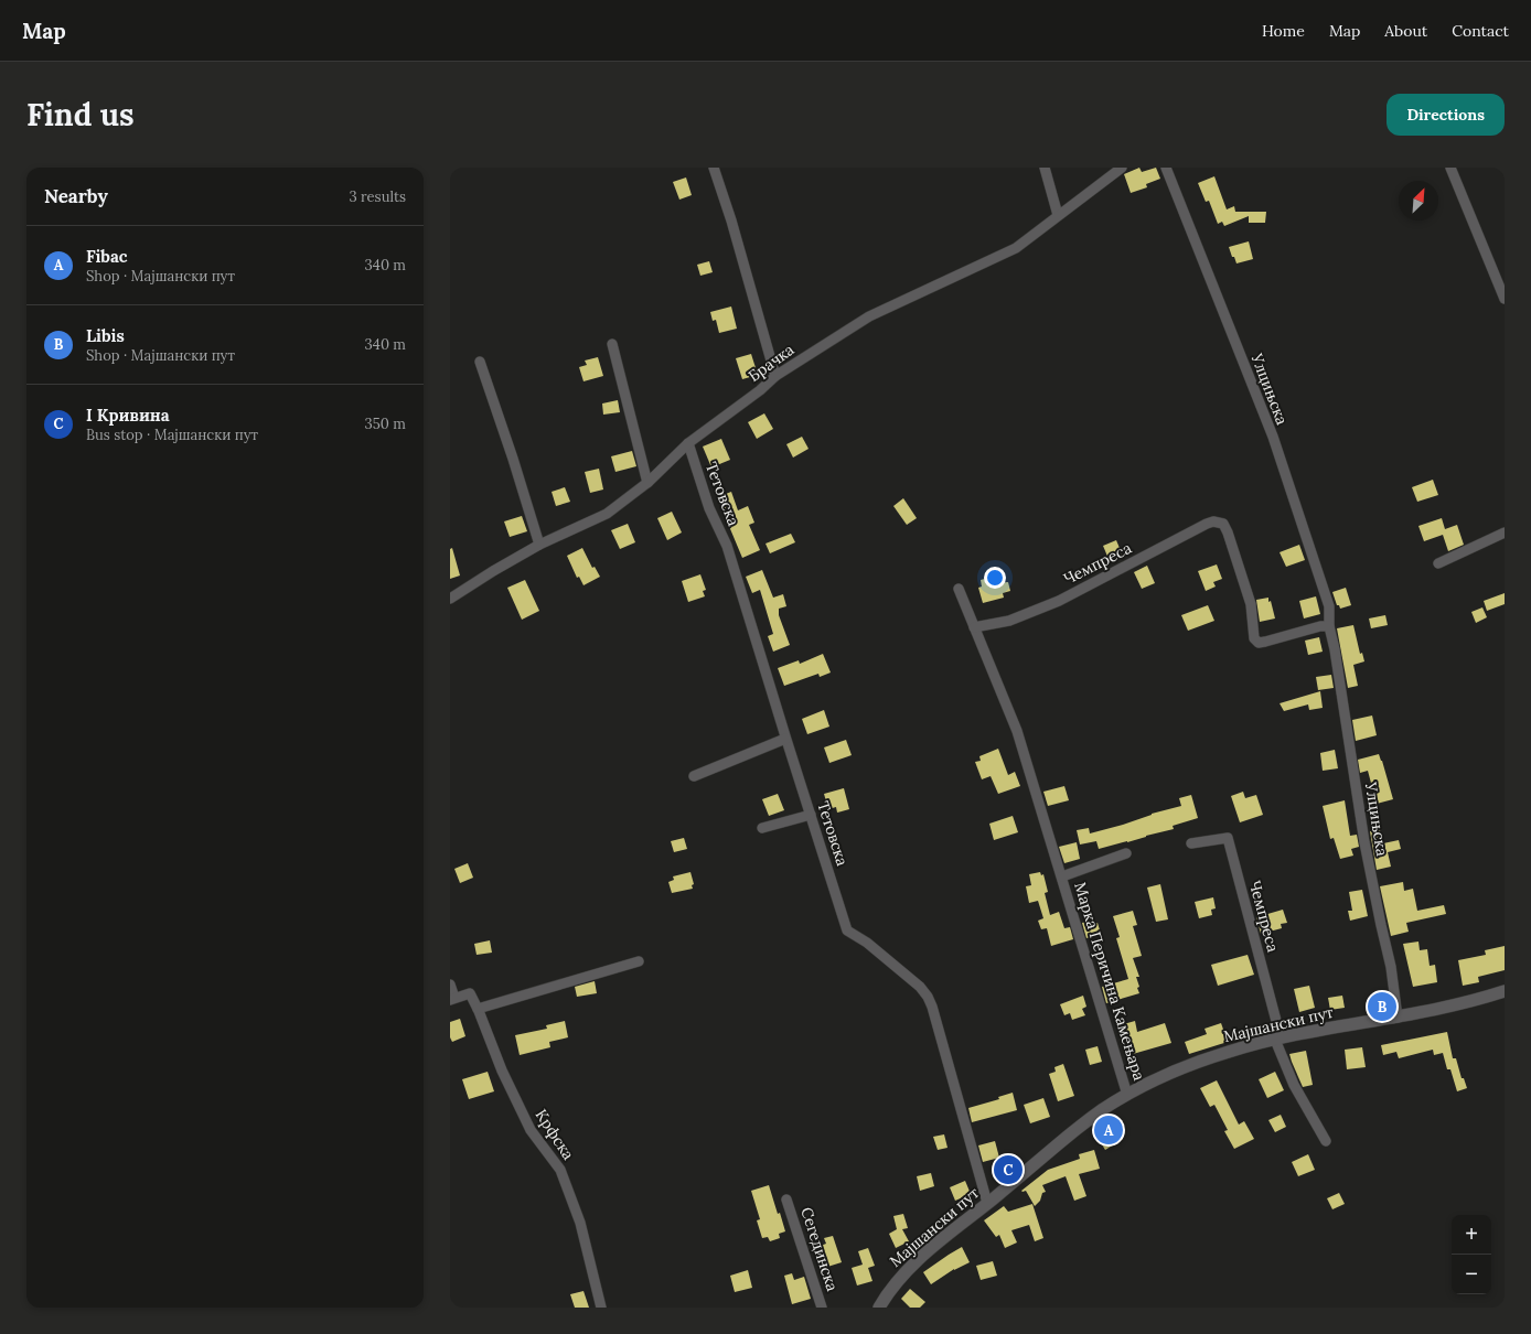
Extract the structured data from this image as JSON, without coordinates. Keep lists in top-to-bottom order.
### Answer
{
  "streets": {
    "street": [
      "Брачка",
      "Улцињска",
      "Тетовска",
      "Чемпреса",
      "Марка Перичина Камењара",
      "Мајшански пут",
      "Крфска",
      "Сегединска"
    ]
  },
  "crossings": [
    ["Брачка", "Тетовска"],
    ["Улцињска", "Чемпреса"],
    ["Улцињска", "Мајшански пут"],
    ["Тетовска", "Мајшански пут"],
    ["Чемпреса", "Марка Перичина Камењара"],
    ["Чемпреса", "Мајшански пут"],
    ["Марка Перичина Камењара", "Мајшански пут"]
  ],
  "north": "top right",
  "page": {
    "header": "Map",
    "nav": [
      "Home",
      "Map",
      "About",
      "Contact"
    ],
    "buttons": "Directions",
    "title": "Find us",
    "heading": ["Nearby", "3 results"],
    "list": [
      {
        "mark": "A",
        "name": "Fibac",
        "note": "Shop · Мајшански пут",
        "value": "340 m"
      },
      {
        "mark": "B",
        "name": "Libis",
        "note": "Shop · Мајшански пут",
        "value": "340 m"
      },
      {
        "mark": "C",
        "name": "I Кривина",
        "note": "Bus stop · Мајшански пут",
        "value": "350 m"
      }
    ],
    "pins": ["B", "A", "C"],
    "map_buttons": ["+", "−"]
  }
}
